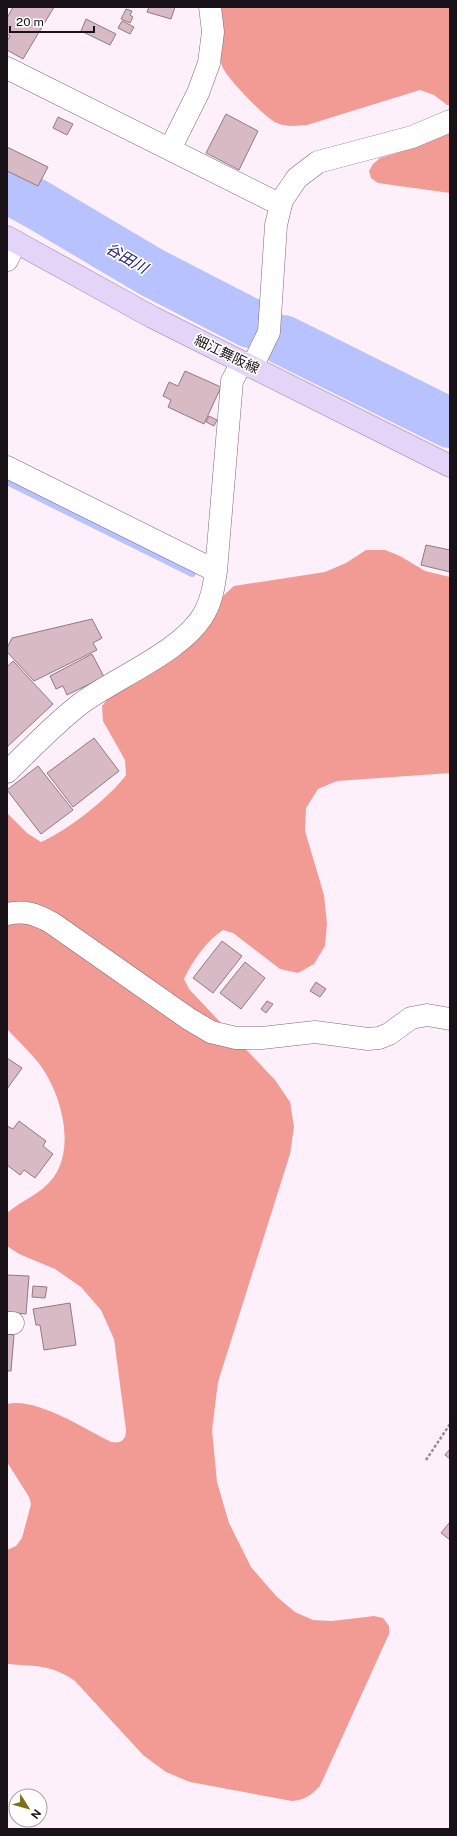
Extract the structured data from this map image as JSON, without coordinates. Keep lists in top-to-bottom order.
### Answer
{
  "streets": {
    "main road": ["細江舞阪線"]
  },
  "water": ["谷田川"],
  "scale_bar": "20 m",
  "north": "bottom right"
}
